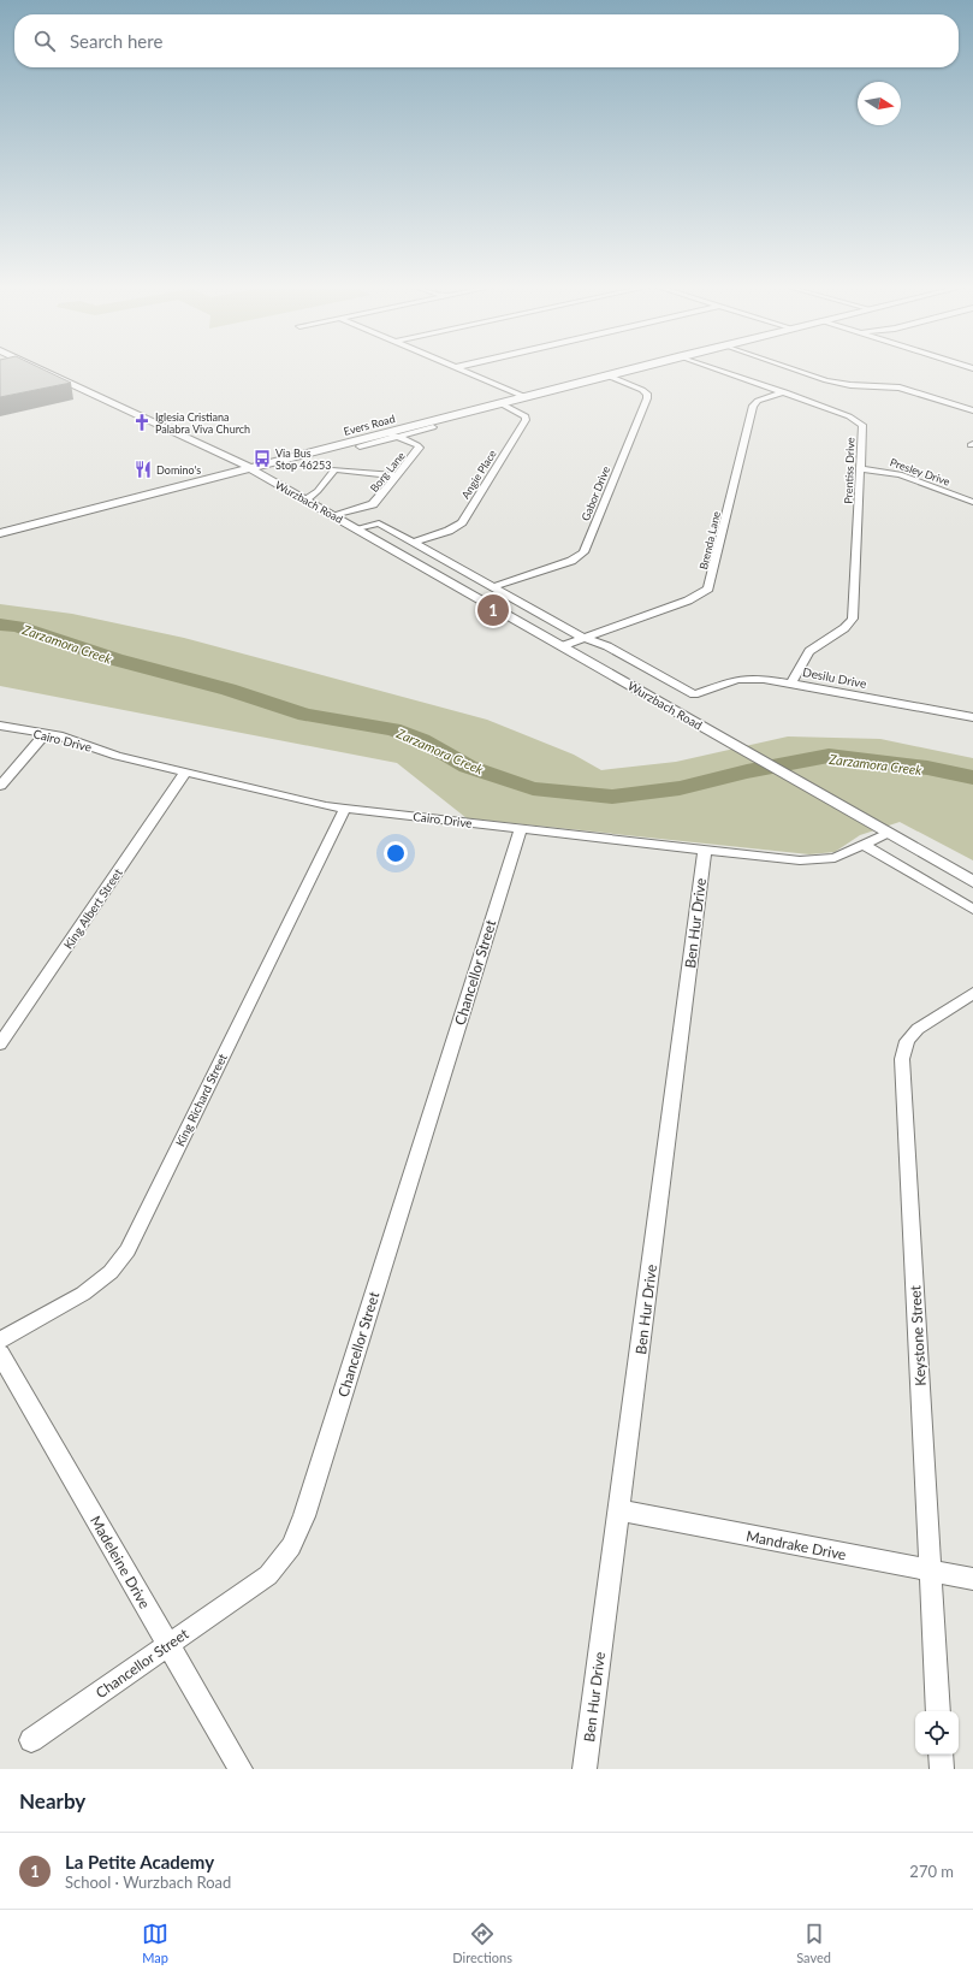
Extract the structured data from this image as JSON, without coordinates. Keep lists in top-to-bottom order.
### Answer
{
  "streets": {
    "main road": ["Evers Road", "Wurzbach Road"],
    "street": [
      "Prentiss Drive",
      "Borg Lane",
      "Presley Drive",
      "Angie Place",
      "Gabor Drive",
      "Brenda Lane",
      "Desilu Drive",
      "Cairo Drive",
      "King Albert Street",
      "Ben Hur Drive",
      "Chancellor Street",
      "King Richard Street",
      "Keystone Street",
      "Mandrake Drive",
      "Madeleine Drive"
    ]
  },
  "crossings": [
    ["Evers Road", "Borg Lane"],
    ["Evers Road", "Angie Place"],
    ["Evers Road", "Gabor Drive"],
    ["Evers Road", "Wurzbach Road"],
    ["Prentiss Drive", "Presley Drive"],
    ["Prentiss Drive", "Brenda Lane"],
    ["Prentiss Drive", "Desilu Drive"],
    ["Borg Lane", "Wurzbach Road"],
    ["Angie Place", "Wurzbach Road"],
    ["Gabor Drive", "Wurzbach Road"],
    ["Wurzbach Road", "Brenda Lane"],
    ["Wurzbach Road", "Desilu Drive"],
    ["Wurzbach Road", "Cairo Drive"],
    ["Cairo Drive", "King Albert Street"],
    ["Cairo Drive", "Ben Hur Drive"],
    ["Cairo Drive", "Chancellor Street"],
    ["Cairo Drive", "King Richard Street"],
    ["Ben Hur Drive", "Mandrake Drive"],
    ["Chancellor Street", "Madeleine Drive"],
    ["Keystone Street", "Mandrake Drive"]
  ],
  "water": ["Zarzamora Creek"],
  "places": {
    "church": ["Iglesia Cristiana Palabra Viva Church"],
    "bus stop": ["Via Bus Stop 46253"],
    "restaurant": ["Domino's"]
  },
  "north": "right",
  "page": {
    "search": "Search here",
    "pins": "1",
    "heading": "Nearby",
    "list": [
      {
        "mark": "1",
        "name": "La Petite Academy",
        "note": "School · Wurzbach Road",
        "value": "270 m"
      }
    ],
    "nav": ["Map", "Directions", "Saved"]
  }
}
